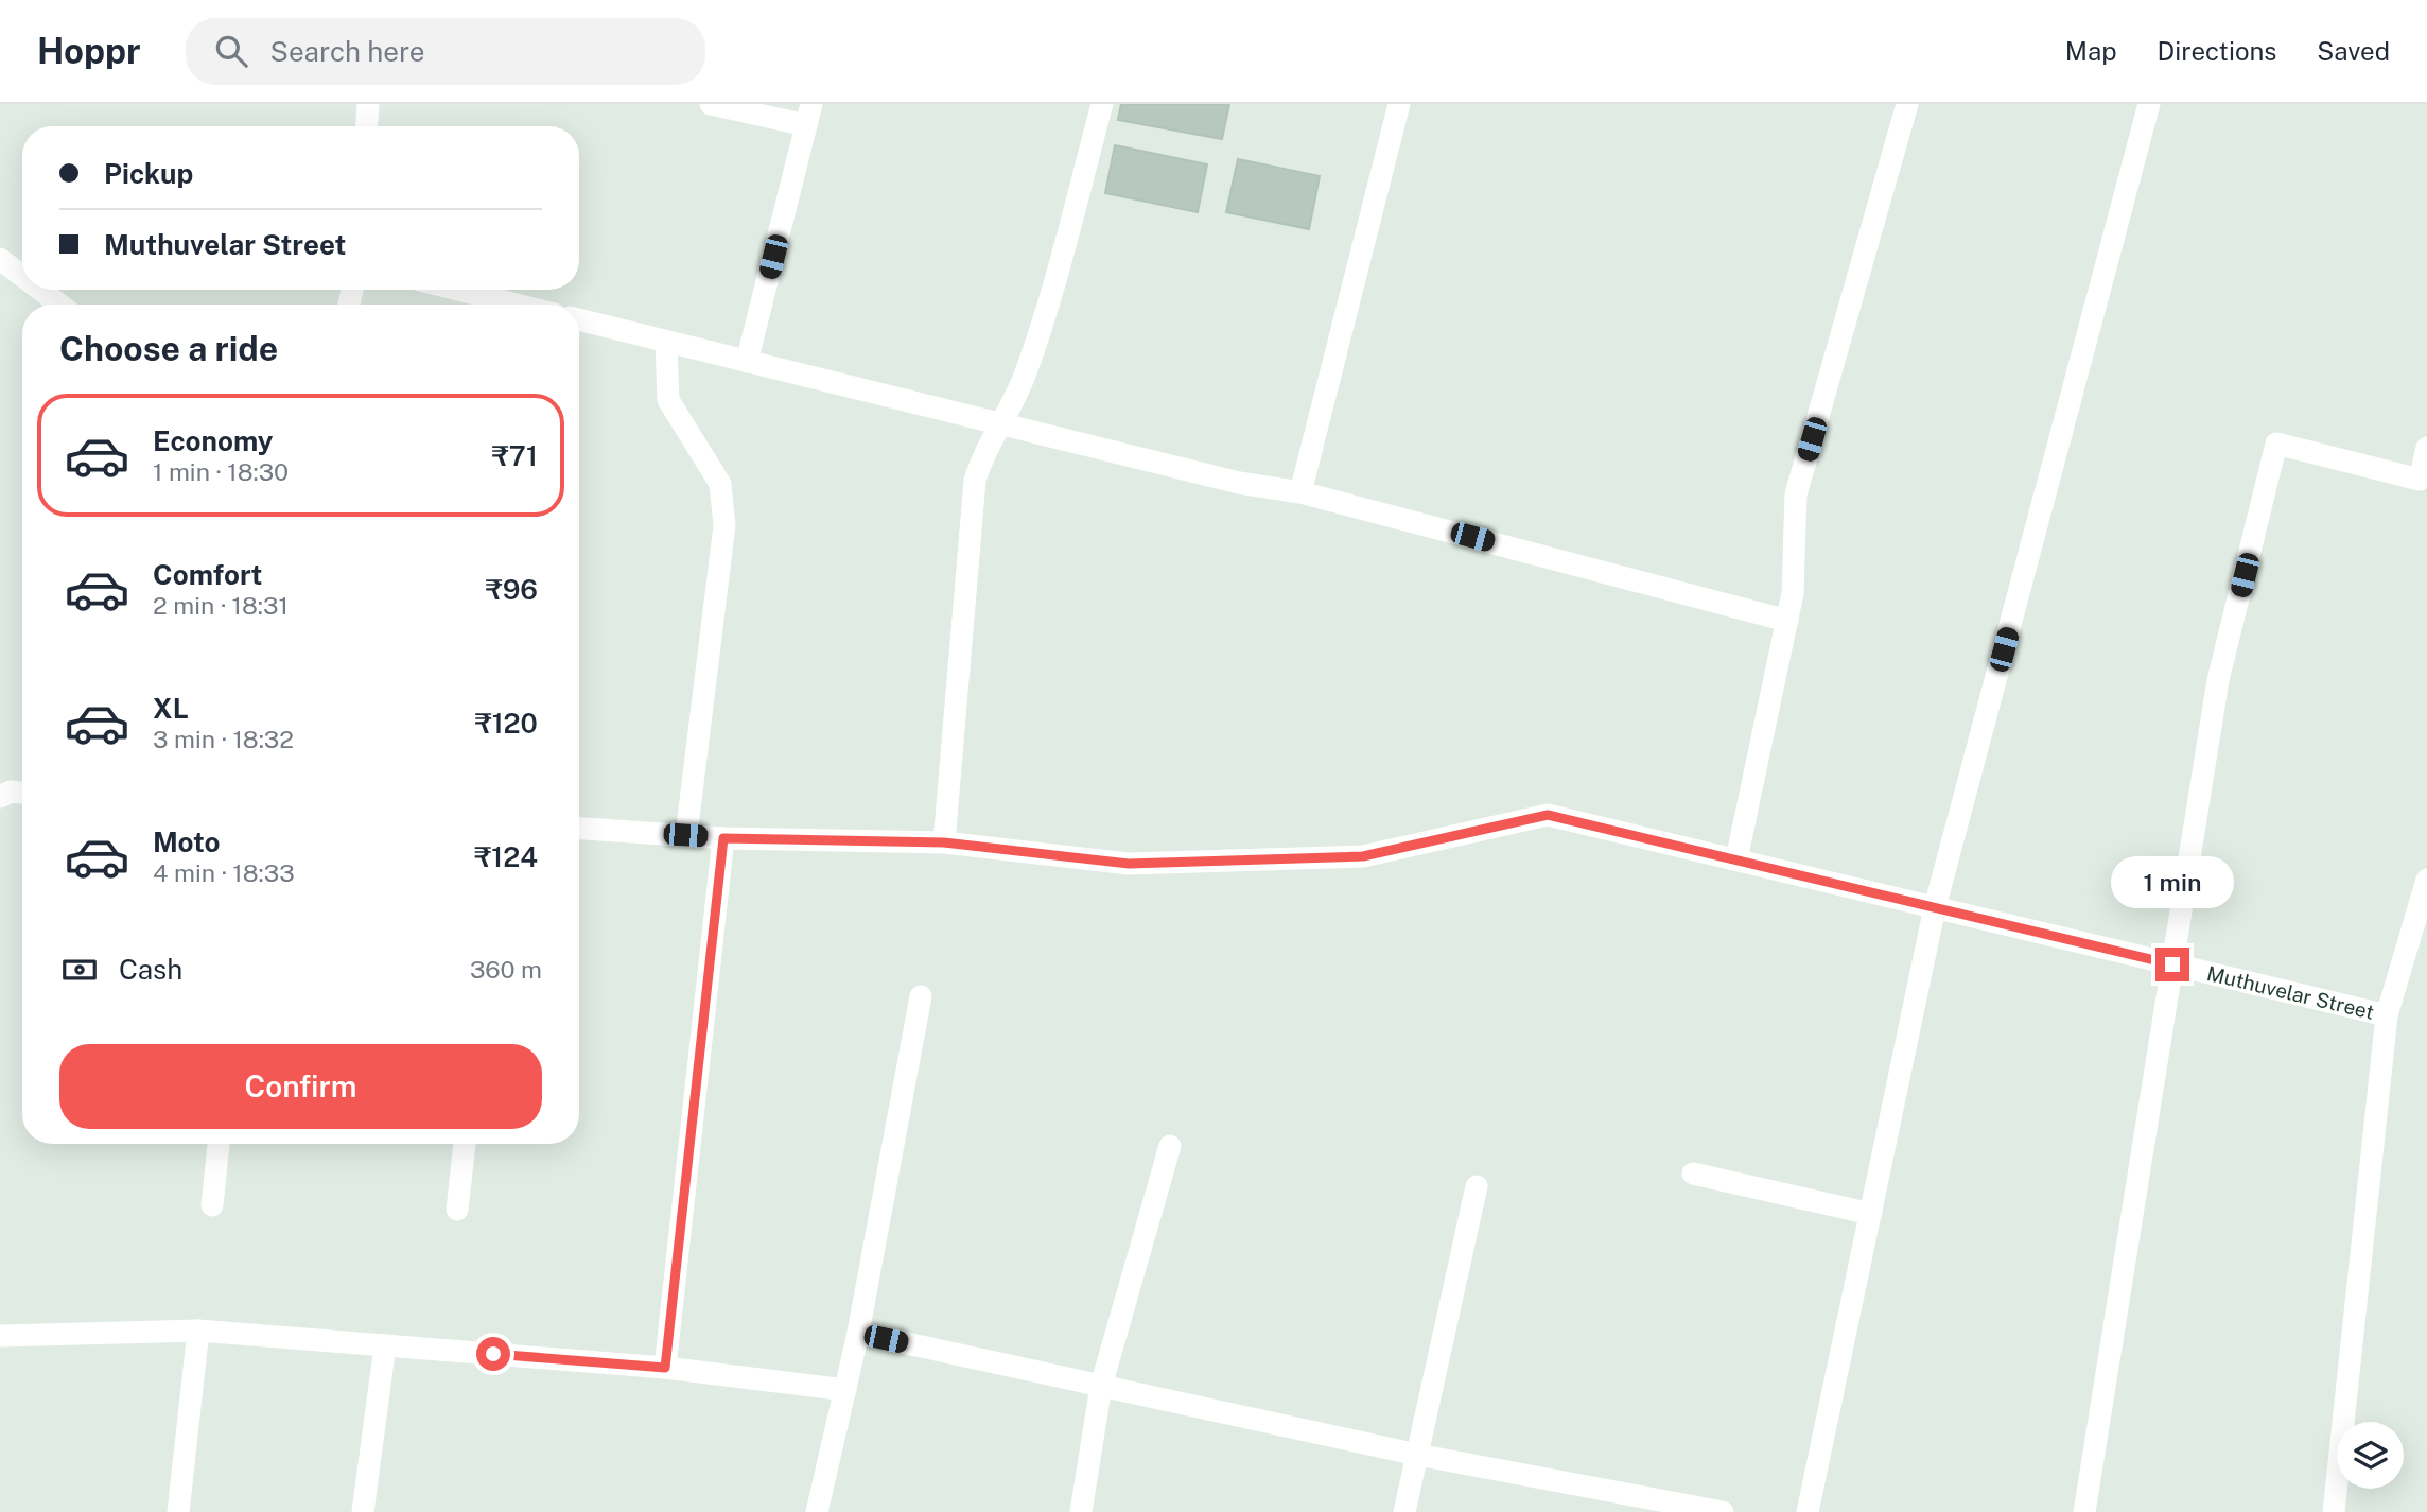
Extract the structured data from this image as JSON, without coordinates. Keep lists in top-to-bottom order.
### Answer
{
  "streets": {
    "street": ["Muthuvelar Street"]
  },
  "page": {
    "header": "Hoppr",
    "search": "Search here",
    "nav": ["Map", "Directions", "Saved"],
    "banner": ["Pickup", "Muthuvelar Street"],
    "heading": "Choose a ride",
    "list": [
      {
        "name": "Economy",
        "note": "1 min · 18:30",
        "value": "₹71"
      },
      {
        "name": "Comfort",
        "note": "2 min · 18:31",
        "value": "₹96"
      },
      {
        "name": "XL",
        "note": "3 min · 18:32",
        "value": "₹120"
      },
      {
        "name": "Moto",
        "note": "4 min · 18:33",
        "value": "₹124"
      }
    ],
    "bubble": "1 min",
    "pay": ["Cash", "360 m"],
    "buttons": "Confirm"
  }
}
